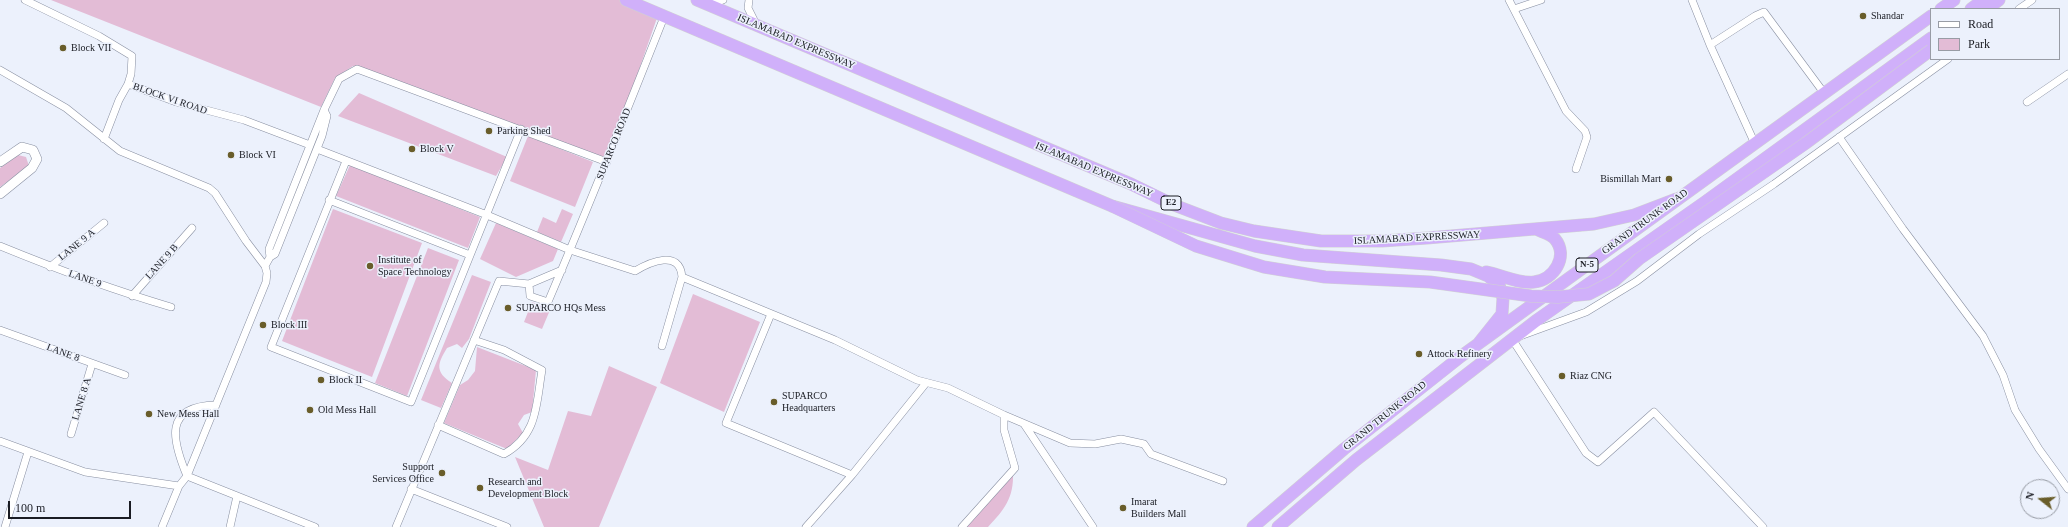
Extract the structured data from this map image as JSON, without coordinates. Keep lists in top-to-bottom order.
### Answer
{
  "streets": {
    "highway": [
      "ISLAMABAD EXPRESSWAY",
      "E2",
      "GRAND TRUNK ROAD",
      "N-5"
    ],
    "street": [
      "BLOCK VI ROAD",
      "SUPARCO ROAD",
      "LANE 9 A",
      "LANE 9 B",
      "LANE 9",
      "LANE 8",
      "LANE 8 A"
    ]
  },
  "crossings": [
    ["ISLAMABAD EXPRESSWAY", "GRAND TRUNK ROAD"],
    ["LANE 9 A", "LANE 9"],
    ["LANE 9 B", "LANE 9"],
    ["LANE 8", "LANE 8 A"]
  ],
  "places": [
    "Shandar",
    "Block VII",
    "Parking Shed",
    "Block V",
    "Block VI",
    "Bismillah Mart",
    "Institute of Space Technology",
    "SUPARCO HQs Mess",
    "Block III",
    "Attock Refinery",
    "Riaz CNG",
    "Block II",
    "SUPARCO Headquarters",
    "Old Mess Hall",
    "New Mess Hall",
    "Support Services Office",
    "Research and Development Block",
    "Imarat Builders Mall"
  ],
  "legend": ["Road", "Park"],
  "scale_bar": "100 m",
  "north": "left"
}
